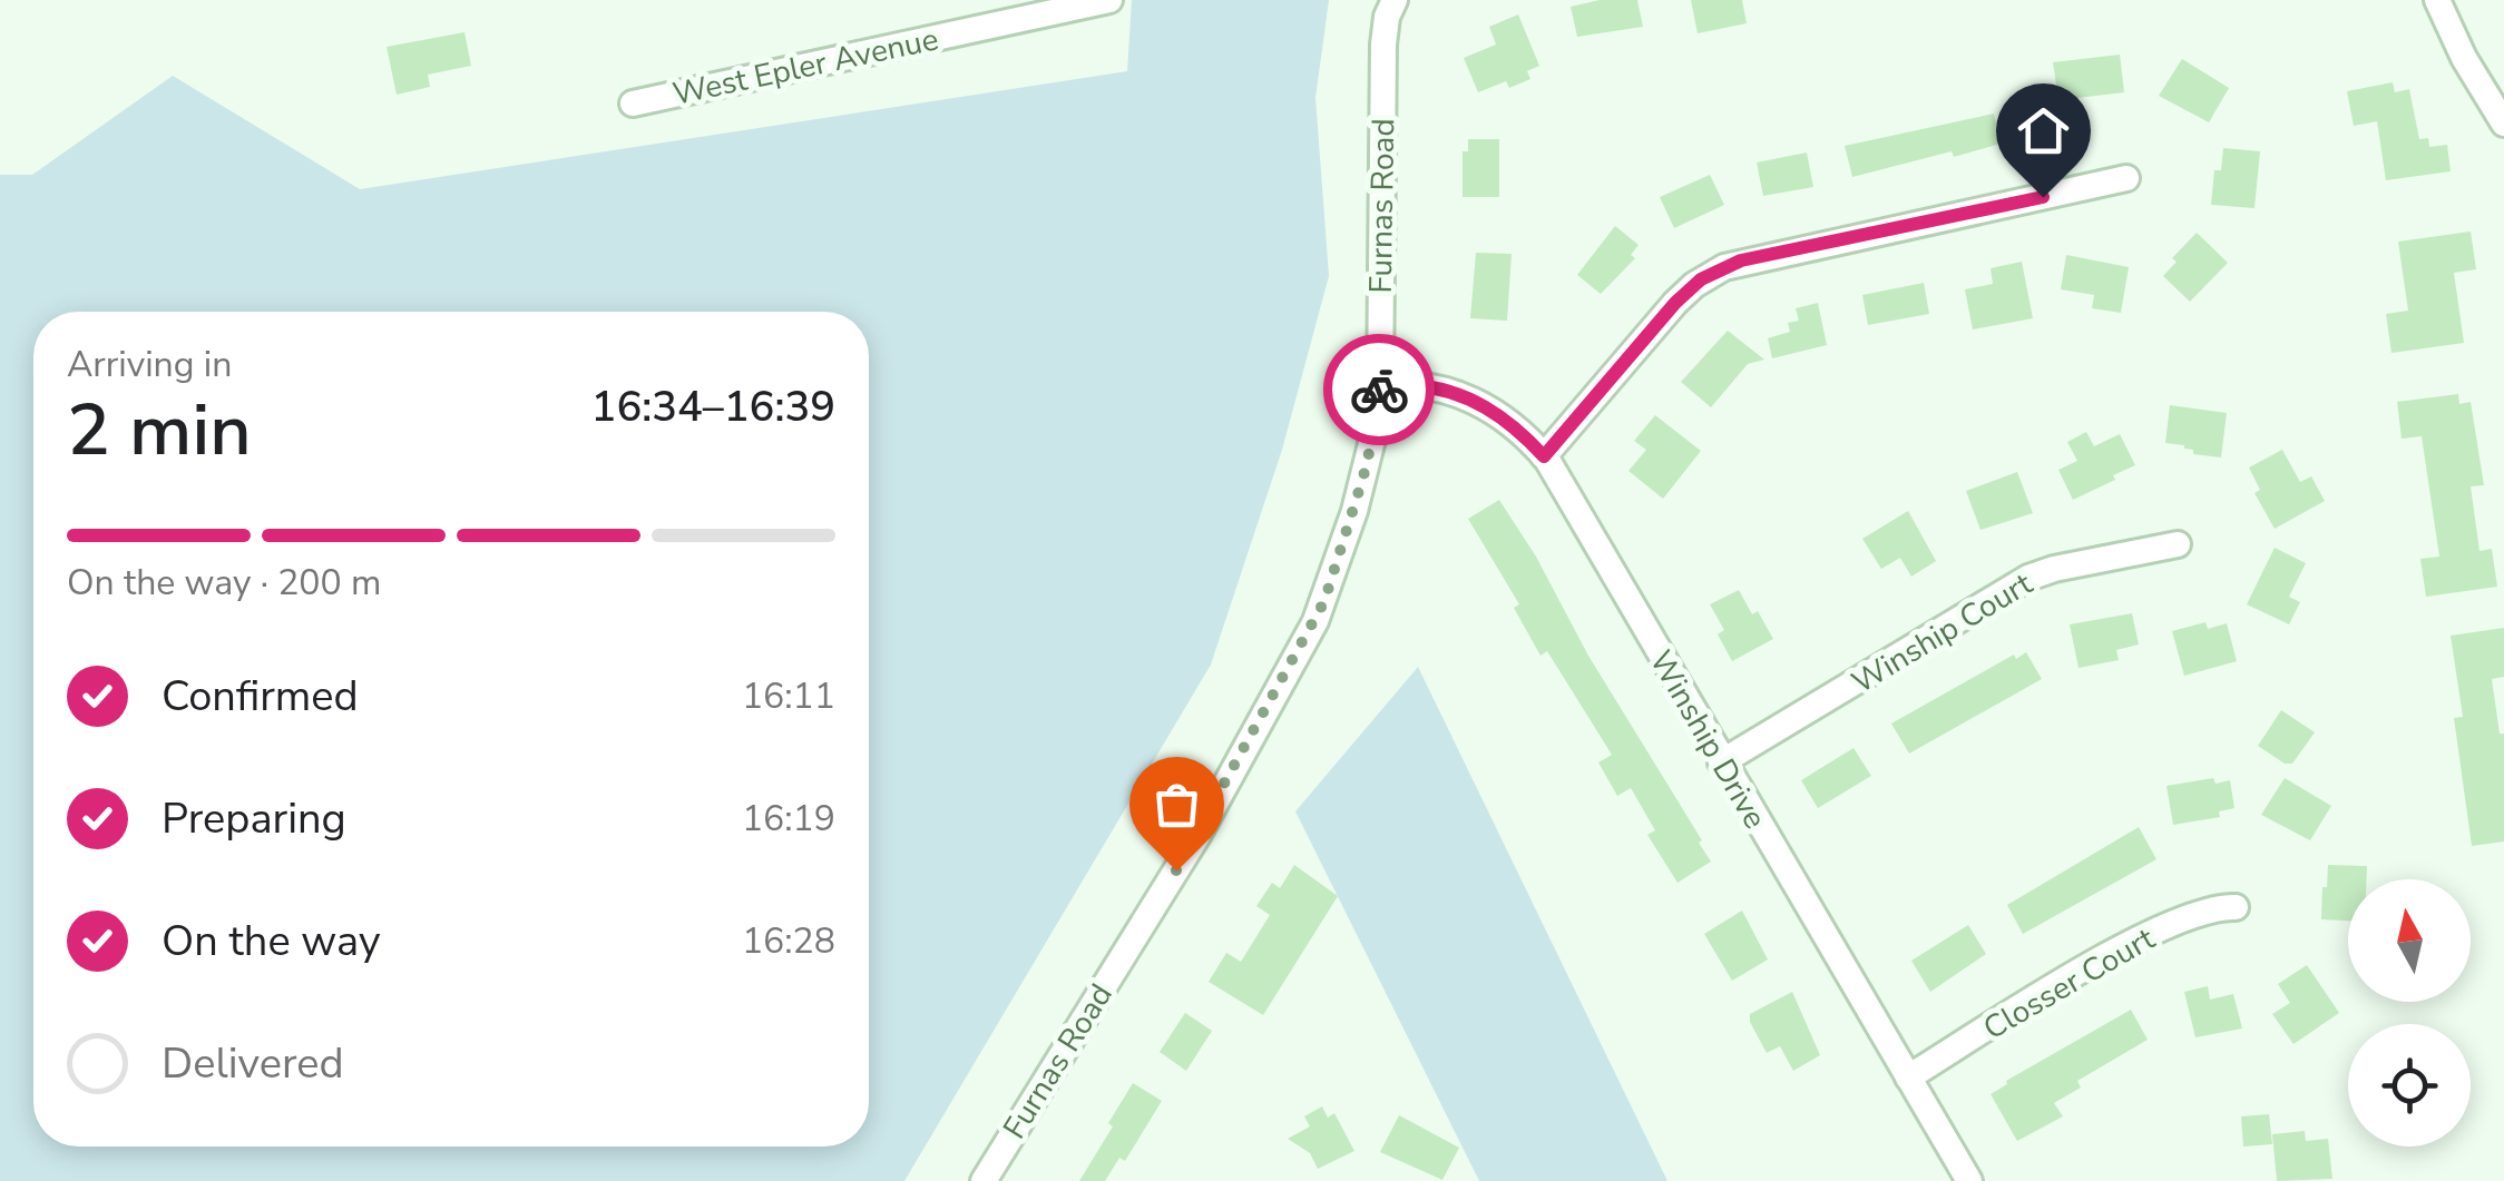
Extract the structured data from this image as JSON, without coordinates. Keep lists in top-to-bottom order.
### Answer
{
  "streets": {
    "street": [
      "West Epler Avenue",
      "Furnas Road",
      "Winship Court",
      "Winship Drive",
      "Closser Court"
    ]
  },
  "crossings": [
    ["Furnas Road", "Winship Drive"],
    ["Winship Court", "Winship Drive"],
    ["Winship Drive", "Closser Court"]
  ],
  "north": "top",
  "page": {
    "heading": ["2 min", "Arriving in", "16:34–16:39"],
    "bar": "On the way · 200 m",
    "list": [
      ["Confirmed", "16:11"],
      ["Preparing", "16:19"],
      ["On the way", "16:28"],
      "Delivered"
    ]
  }
}
